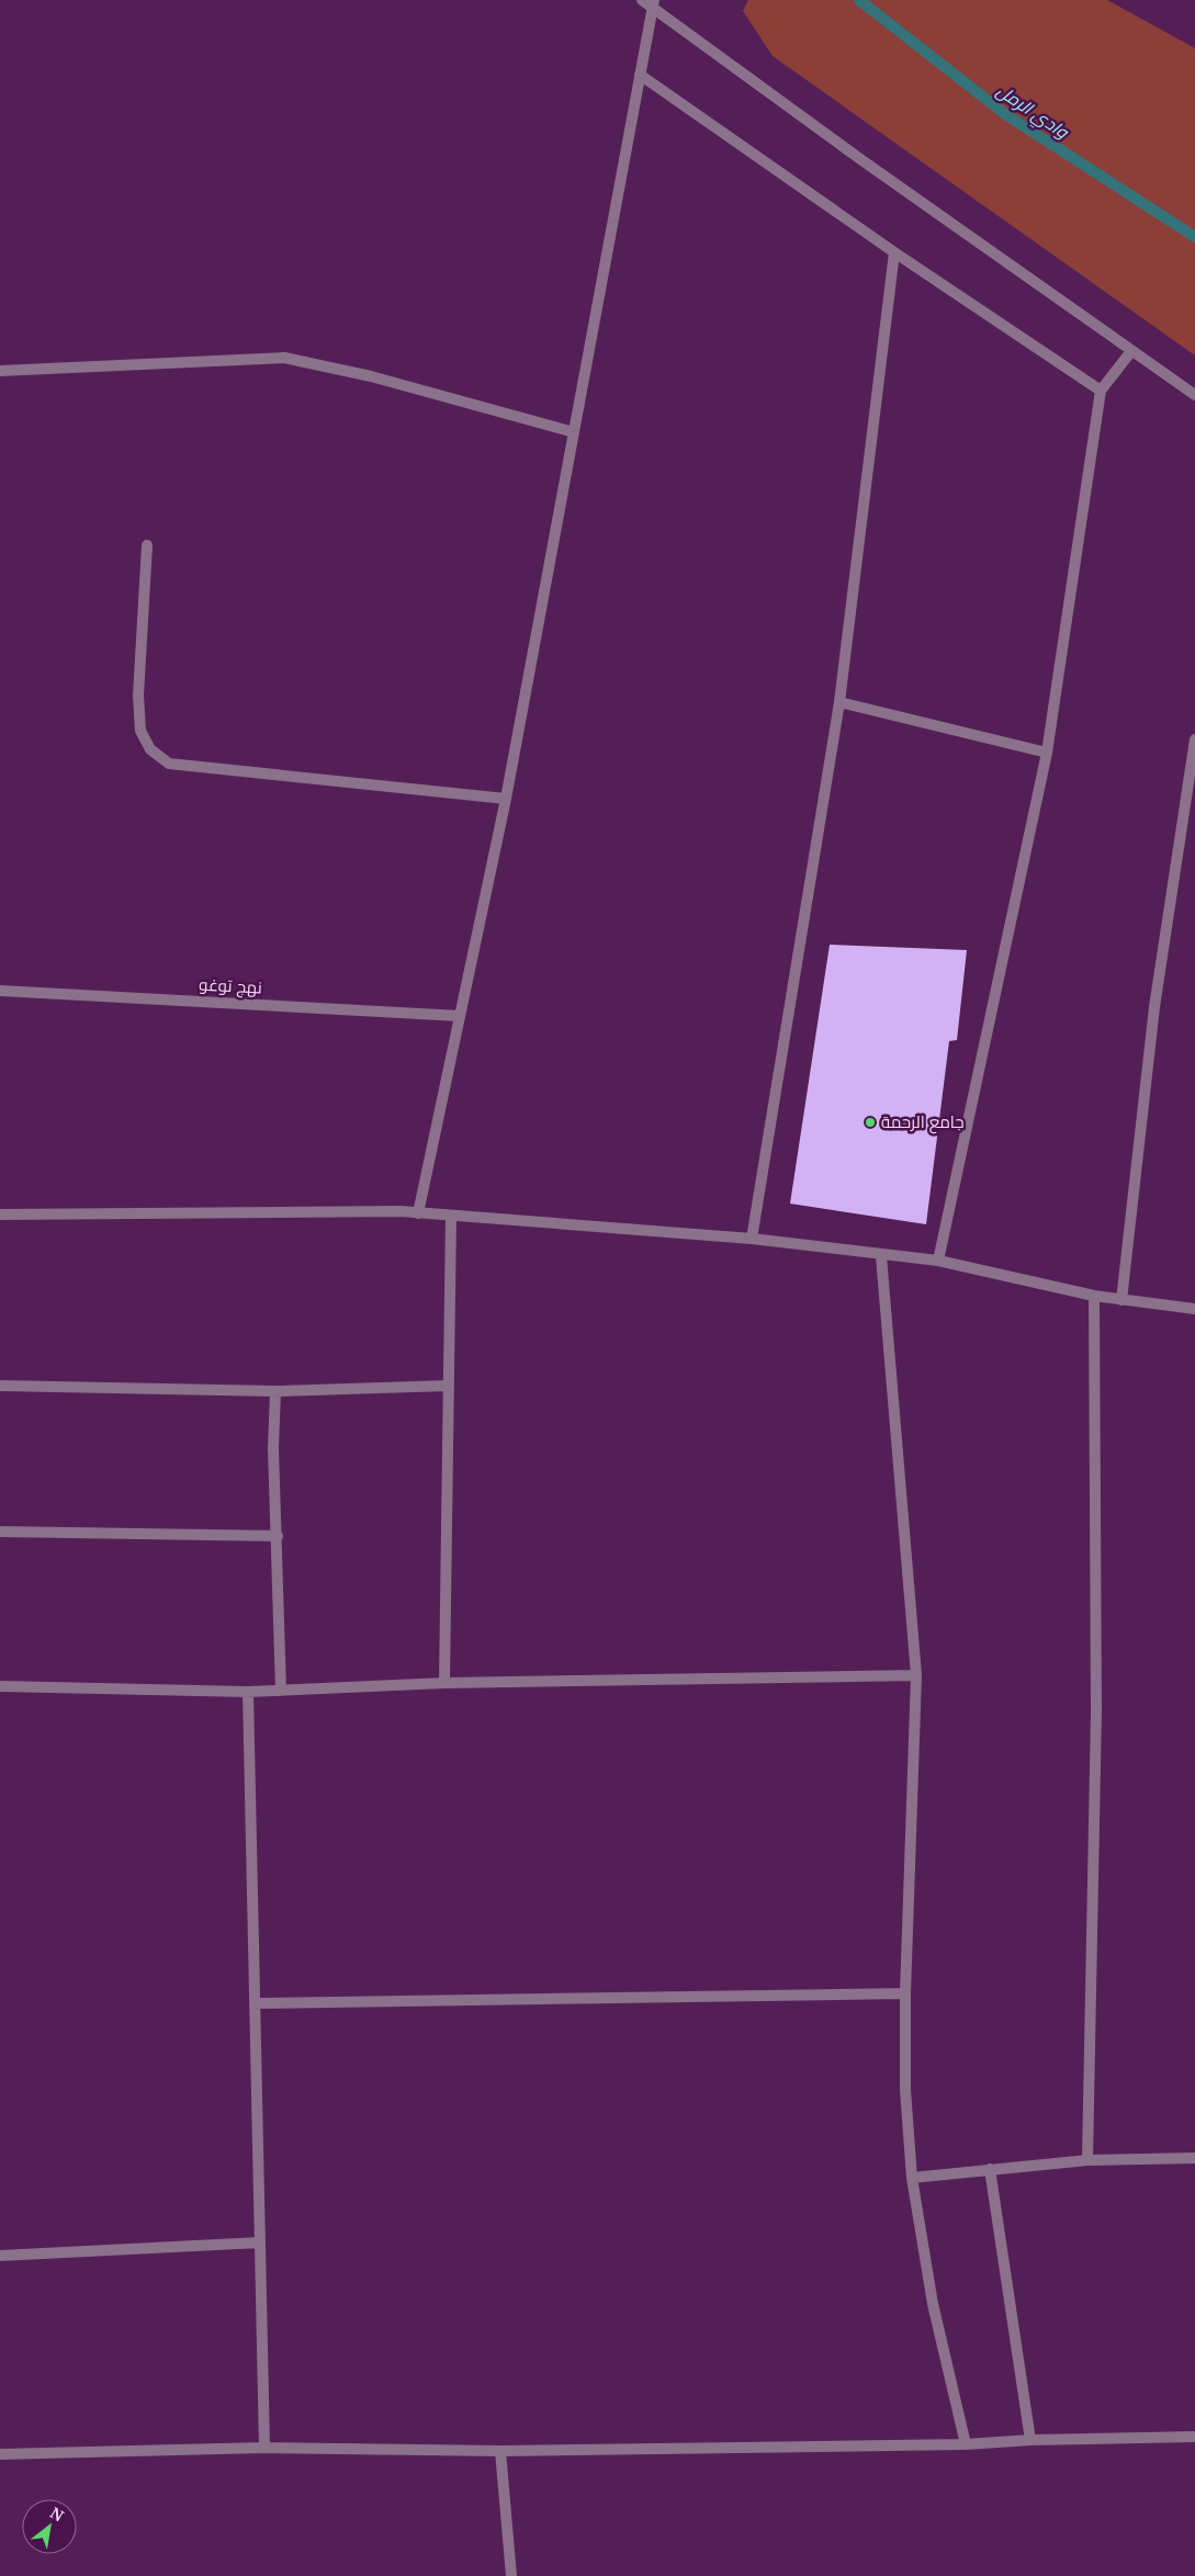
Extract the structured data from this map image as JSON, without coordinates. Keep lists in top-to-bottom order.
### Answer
{
  "streets": {
    "street": ["نهج توغو"]
  },
  "water": ["وادي الرمل"],
  "places": ["جامع الرحمة"],
  "north": "top right"
}
